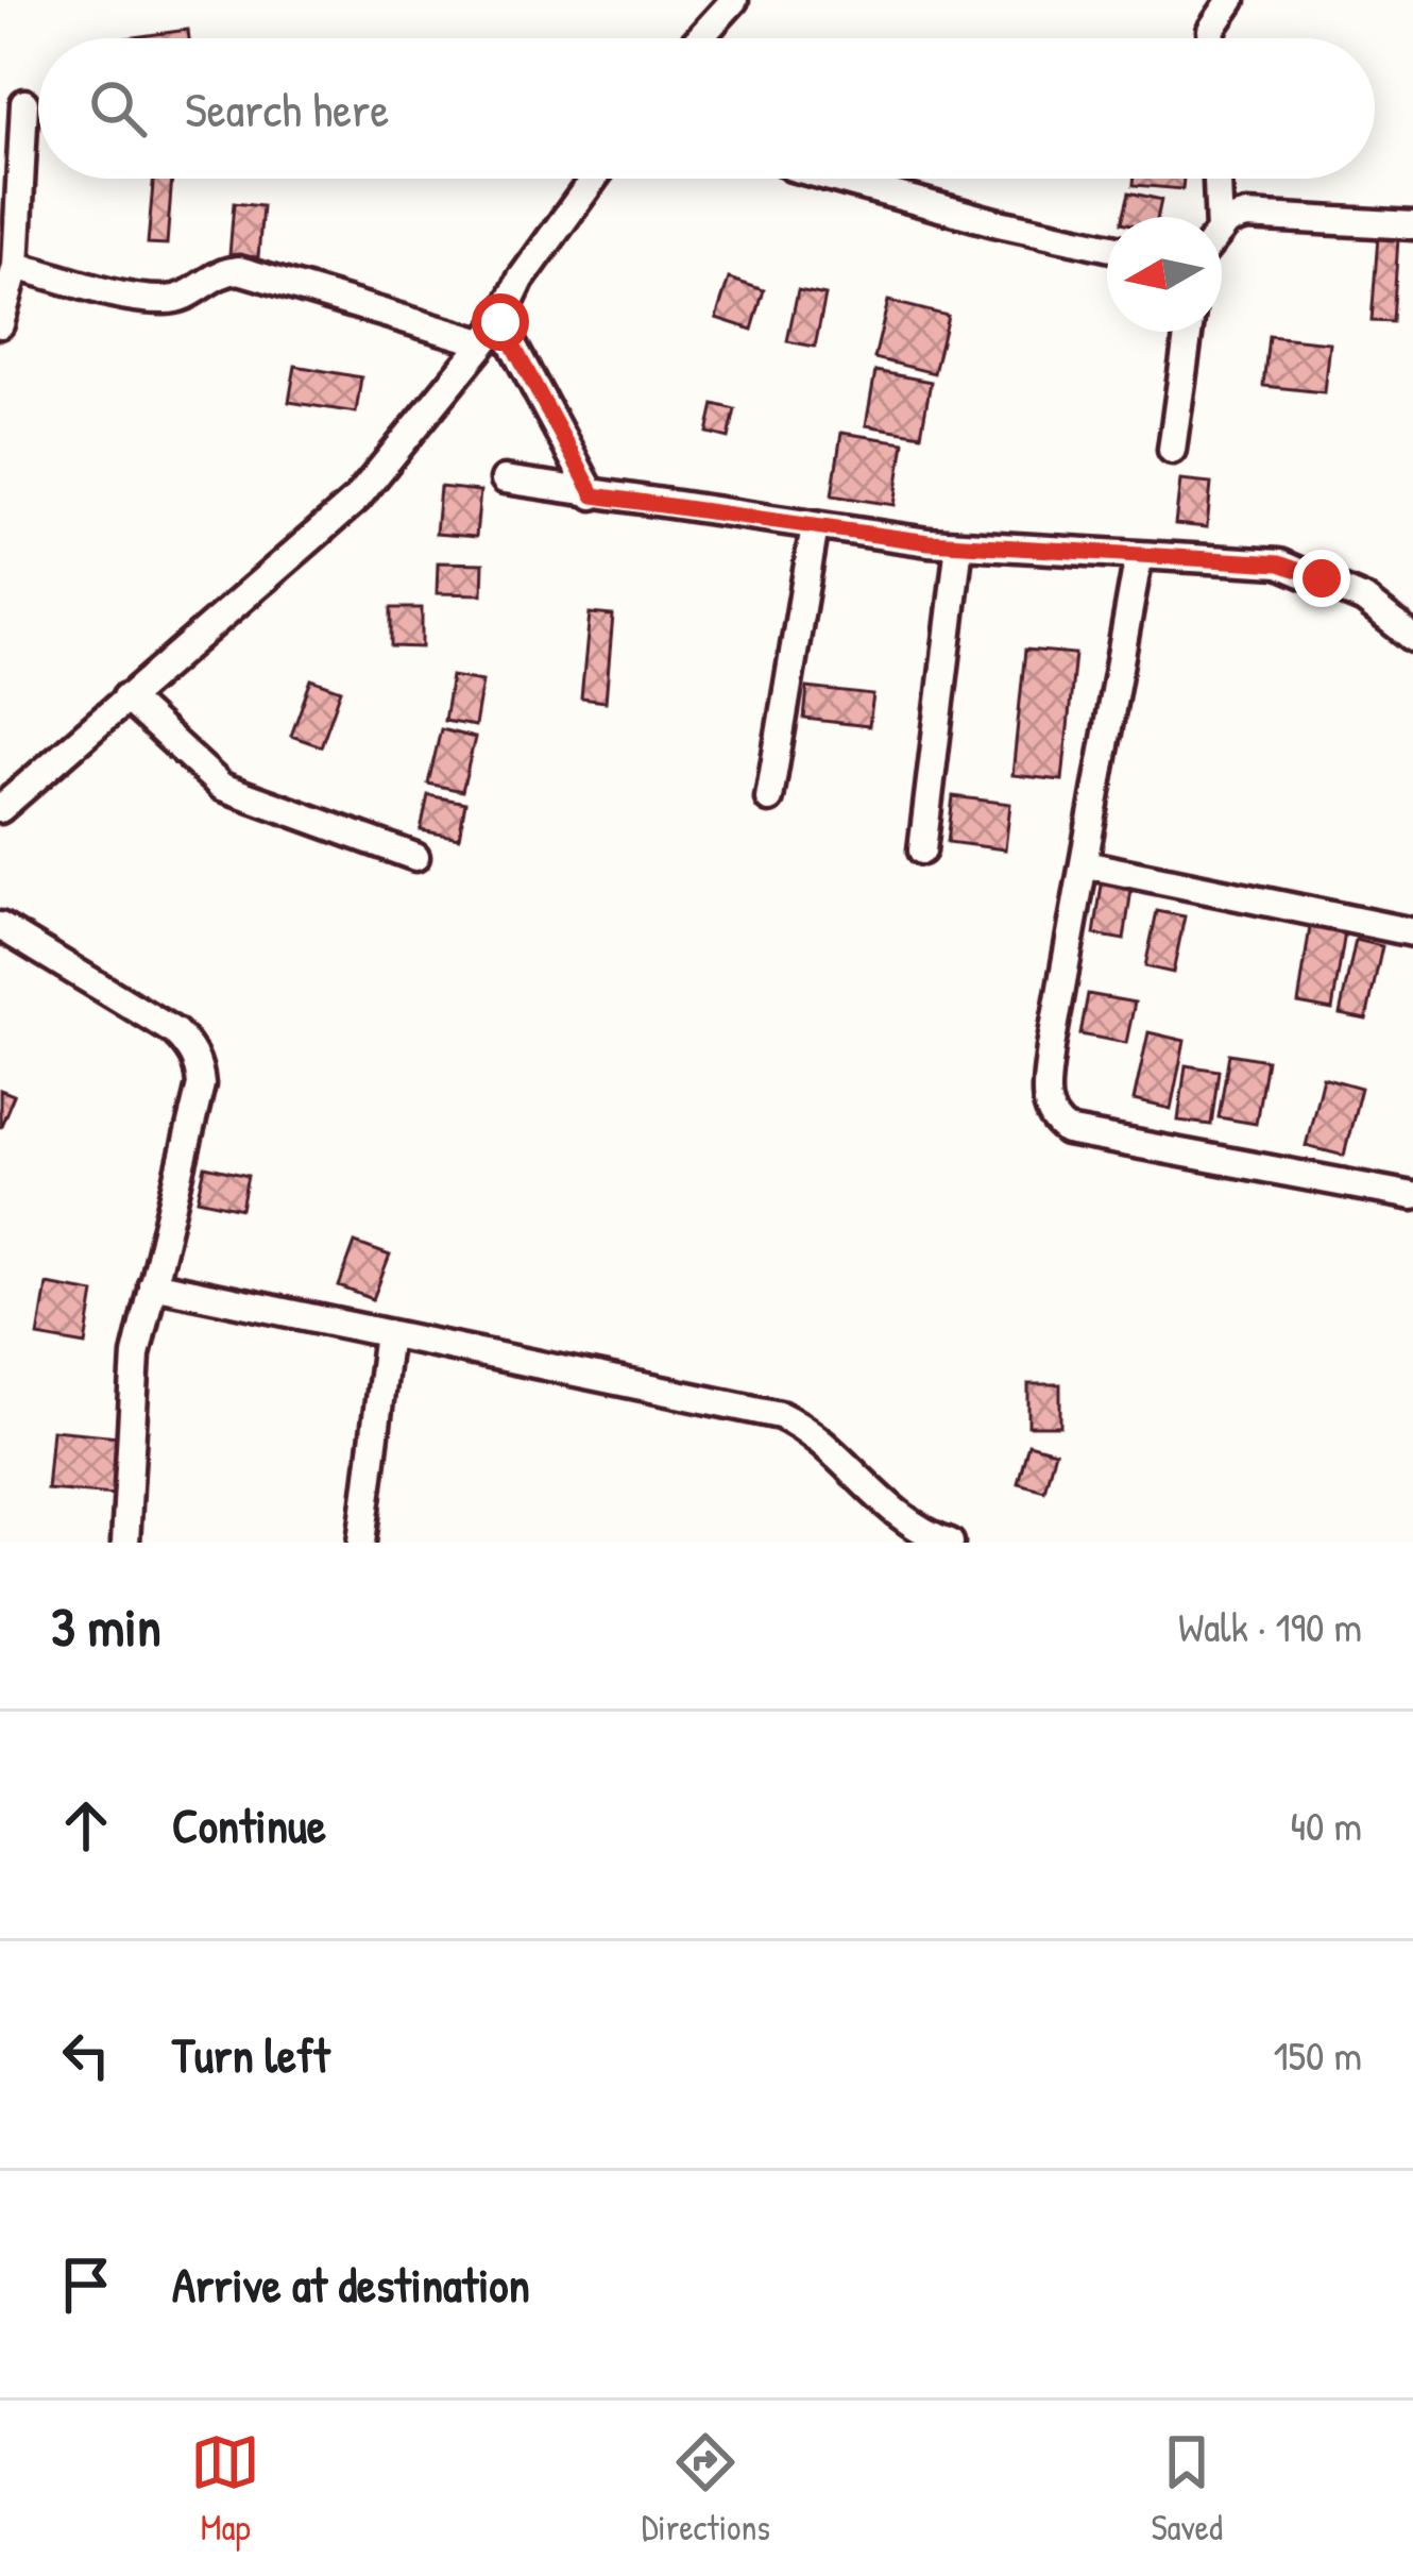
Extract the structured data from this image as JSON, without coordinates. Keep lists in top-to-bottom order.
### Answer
{
  "north": "left",
  "page": {
    "search": "Search here",
    "heading": ["3 min", "Walk · 190 m"],
    "list": [
      ["Continue", "40 m"],
      ["Turn left", "150 m"],
      "Arrive at destination"
    ],
    "nav": ["Map", "Directions", "Saved"]
  }
}
